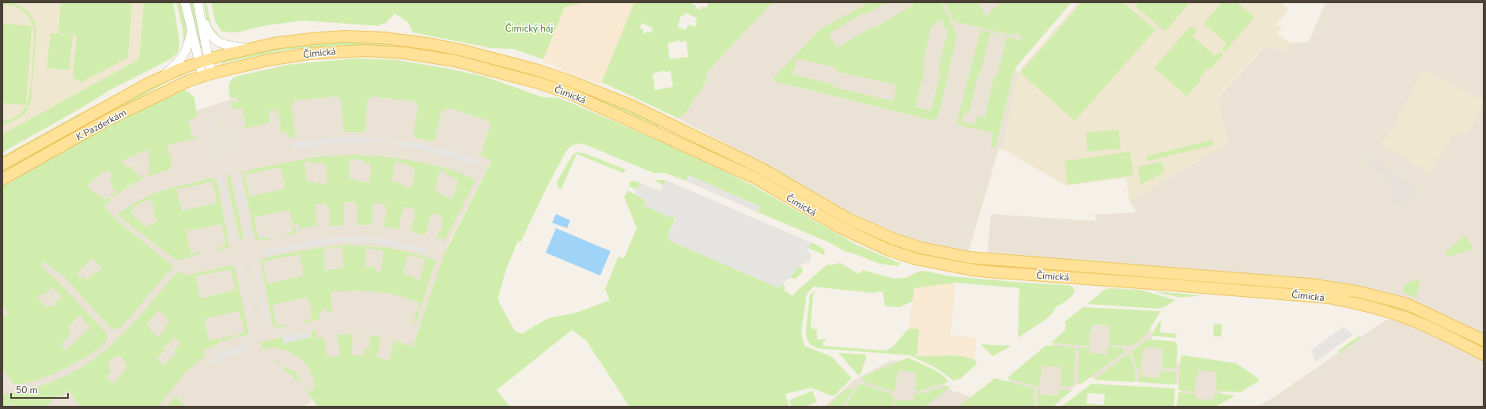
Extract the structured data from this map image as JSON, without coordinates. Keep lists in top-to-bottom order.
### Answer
{
  "streets": {
    "main road": ["Čimická", "K Pazderkám"]
  },
  "crossings": [
    ["Čimická", "K Pazderkám"]
  ],
  "parks": ["Čimický háj"],
  "scale_bar": "50 m"
}
